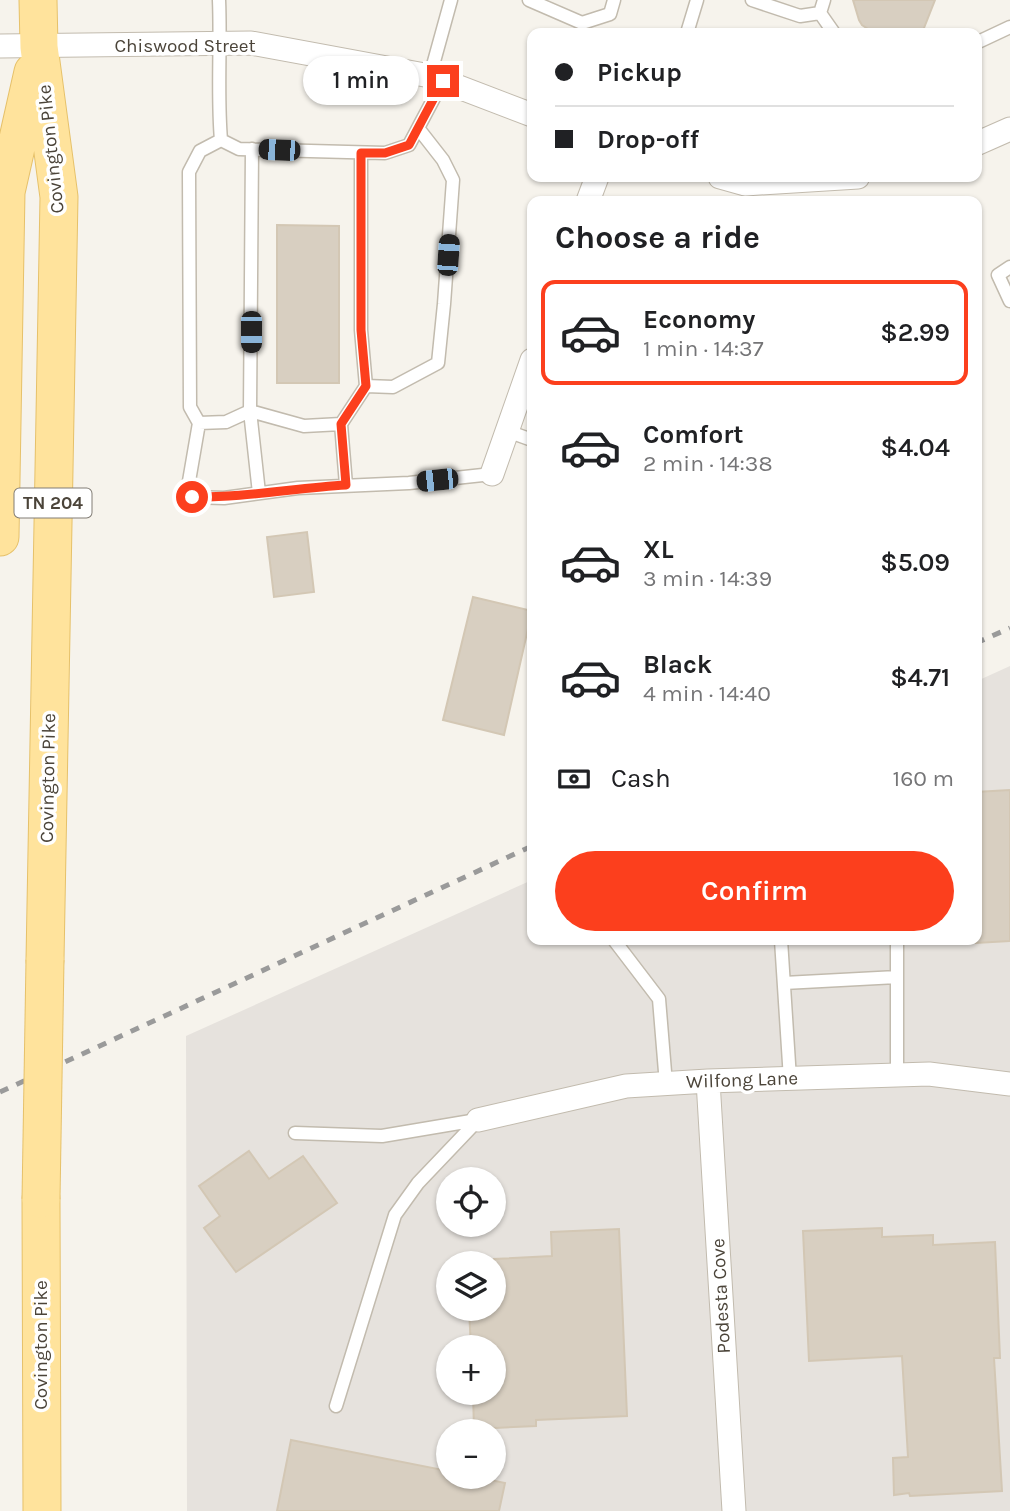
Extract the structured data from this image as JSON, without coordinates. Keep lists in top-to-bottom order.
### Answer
{
  "streets": {
    "main road": ["Covington Pike", "TN 204"],
    "street": ["Chiswood Street", "Wilfong Lane", "Podesta Cove"]
  },
  "crossings": [
    ["Chiswood Street", "Covington Pike"],
    ["Wilfong Lane", "Podesta Cove"]
  ],
  "page": {
    "banner": ["Pickup", "Drop-off"],
    "bubble": "1 min",
    "heading": "Choose a ride",
    "list": [
      {
        "name": "Economy",
        "note": "1 min · 14:37",
        "value": "$2.99"
      },
      {
        "name": "Comfort",
        "note": "2 min · 14:38",
        "value": "$4.04"
      },
      {
        "name": "XL",
        "note": "3 min · 14:39",
        "value": "$5.09"
      },
      {
        "name": "Black",
        "note": "4 min · 14:40",
        "value": "$4.71"
      }
    ],
    "pay": ["Cash", "160 m"],
    "buttons": "Confirm",
    "map_buttons": ["+", "−"]
  }
}
